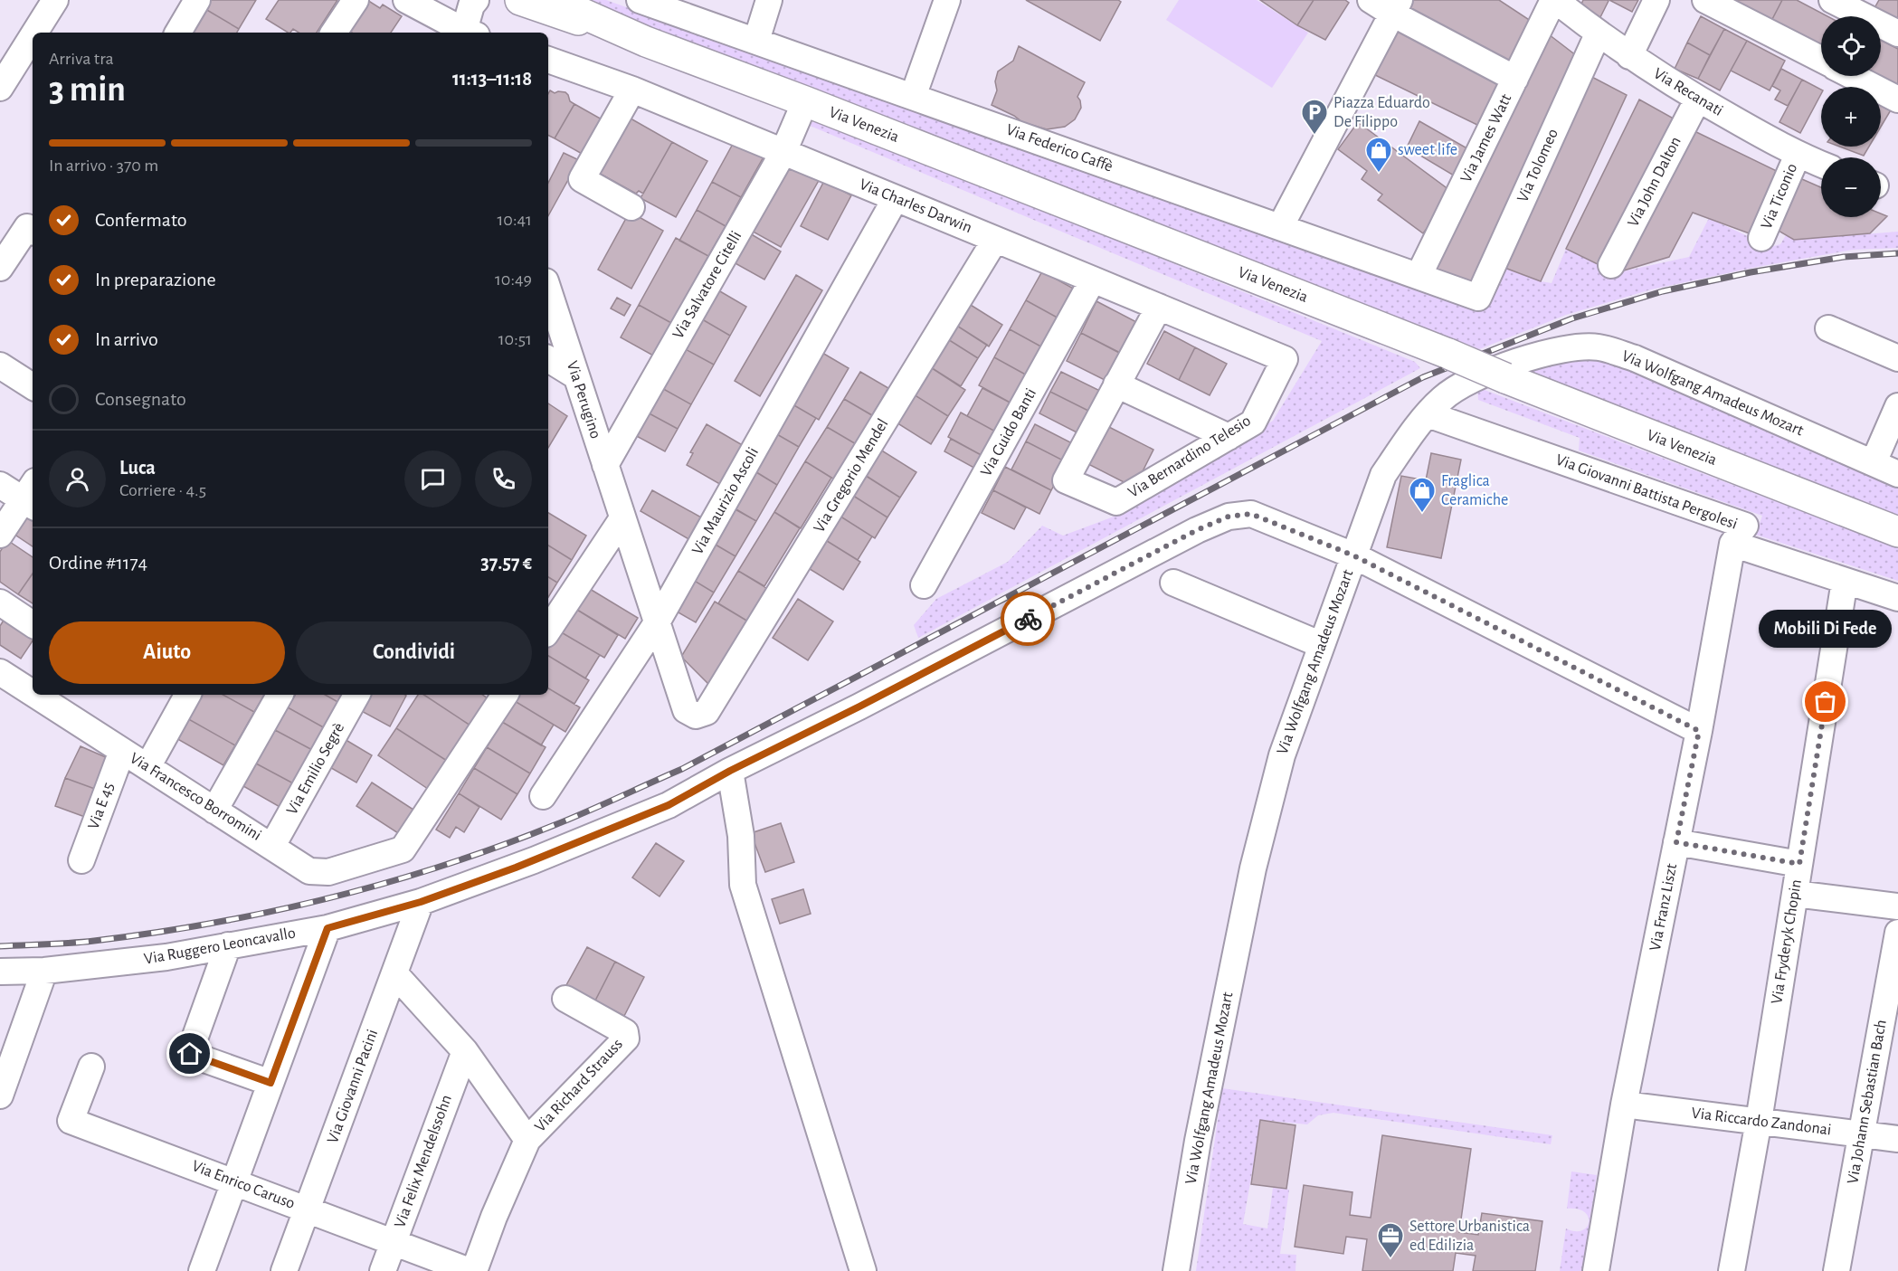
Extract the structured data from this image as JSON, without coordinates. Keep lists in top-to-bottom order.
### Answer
{
  "streets": {
    "main road": ["Via Venezia"],
    "street": [
      "Via Recanati",
      "Via James Watt",
      "Via Federico Caffè",
      "Via Tolomeo",
      "Via John Dalton",
      "Via Ticonio",
      "Via Charles Darwin",
      "Via Salvatore Citelli",
      "Via Wolfgang Amadeus Mozart",
      "Via Perugino",
      "Via Guido Banti",
      "Via Bernardino Telesio",
      "Via Gregorio Mendel",
      "Via Giovanni Battista Pergolesi",
      "Via Maurizio Ascoli",
      "Via Emilio Segrè",
      "Via Francesco Borromini",
      "Via E 45",
      "Via Franz Liszt",
      "Via Fryderyk Chopin",
      "Via Ruggero Leoncavallo",
      "Via Richard Strauss",
      "Via Giovanni Pacini",
      "Via Johann Sebastian Bach",
      "Via Riccardo Zandonai",
      "Via Felix Mendelssohn",
      "Via Enrico Caruso"
    ]
  },
  "crossings": [
    ["Via Recanati", "Via James Watt"],
    ["Via Recanati", "Via Tolomeo"],
    ["Via Recanati", "Via John Dalton"],
    ["Via Recanati", "Via Ticonio"],
    ["Via Venezia", "Via Salvatore Citelli"],
    ["Via James Watt", "Via Federico Caffè"],
    ["Via Federico Caffè", "Via Tolomeo"],
    ["Via Charles Darwin", "Via Salvatore Citelli"],
    ["Via Charles Darwin", "Via Guido Banti"],
    ["Via Charles Darwin", "Via Bernardino Telesio"],
    ["Via Charles Darwin", "Via Gregorio Mendel"],
    ["Via Charles Darwin", "Via Maurizio Ascoli"],
    ["Via Salvatore Citelli", "Via Perugino"],
    ["Via Wolfgang Amadeus Mozart", "Via Giovanni Battista Pergolesi"],
    ["Via Wolfgang Amadeus Mozart", "Via Ruggero Leoncavallo"],
    ["Via Perugino", "Via Gregorio Mendel"],
    ["Via Perugino", "Via Maurizio Ascoli"],
    ["Via Giovanni Battista Pergolesi", "Via Franz Liszt"],
    ["Via Giovanni Battista Pergolesi", "Via Fryderyk Chopin"],
    ["Via Emilio Segrè", "Via Francesco Borromini"],
    ["Via Francesco Borromini", "Via E 45"],
    ["Via Franz Liszt", "Via Ruggero Leoncavallo"],
    ["Via Franz Liszt", "Via Riccardo Zandonai"],
    ["Via Fryderyk Chopin", "Via Riccardo Zandonai"],
    ["Via Ruggero Leoncavallo", "Via Giovanni Pacini"],
    ["Via Richard Strauss", "Via Giovanni Pacini"],
    ["Via Richard Strauss", "Via Felix Mendelssohn"],
    ["Via Giovanni Pacini", "Via Enrico Caruso"],
    ["Via Johann Sebastian Bach", "Via Riccardo Zandonai"],
    ["Via Felix Mendelssohn", "Via Enrico Caruso"]
  ],
  "places": {
    "parking": ["Piazza Eduardo De Filippo"],
    "shop": ["sweet life", "Fraglica Ceramiche"],
    "other": ["Mobili Di Fede"],
    "office": ["Settore Urbanistica ed Edilizia"]
  },
  "page": {
    "map_buttons": ["+", "−"],
    "heading": ["3 min", "Arriva tra", "11:13–11:18"],
    "panel": [
      "Luca",
      "Corriere · 4.5",
      "Ordine #1174",
      "37.57 €"
    ],
    "bar": "In arrivo · 370 m",
    "list": [
      ["Confermato", "10:41"],
      ["In preparazione", "10:49"],
      ["In arrivo", "10:51"],
      "Consegnato"
    ],
    "bubble": "Mobili Di Fede",
    "buttons": ["Aiuto", "Condividi"]
  }
}
